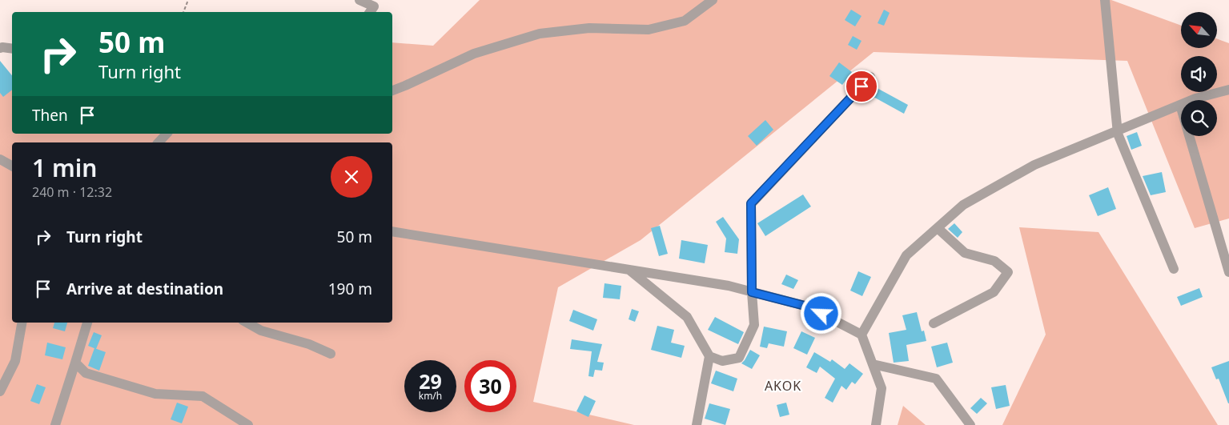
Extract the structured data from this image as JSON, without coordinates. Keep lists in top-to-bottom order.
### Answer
{
  "districts": ["AKOK"],
  "north": "top left",
  "page": {
    "turn": ["50 m", "Turn right"],
    "then": "Then",
    "heading": ["1 min", "240 m · 12:32"],
    "list": [
      {
        "name": "Turn right",
        "value": "50 m"
      },
      {
        "name": "Arrive at destination",
        "value": "190 m"
      }
    ],
    "speed": "29 km/h",
    "limit": "30"
  }
}
